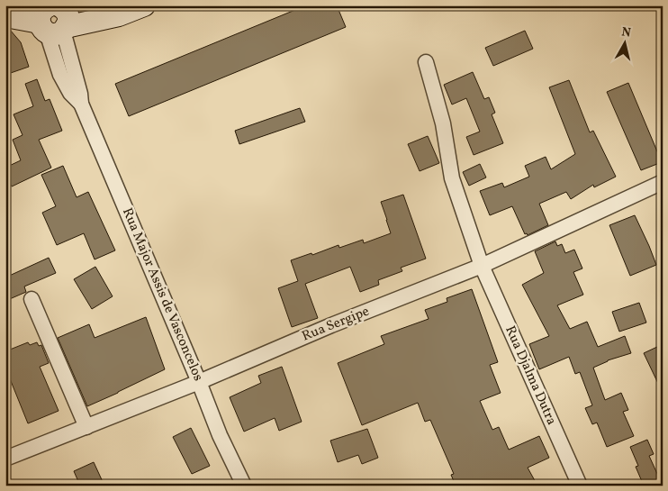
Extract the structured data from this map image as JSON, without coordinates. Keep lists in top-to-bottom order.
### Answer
{
  "streets": {
    "street": ["Rua Major Assis de Vasconcelos", "Rua Sergipe", "Rua Djalma Dutra"]
  },
  "crossings": [
    ["Rua Major Assis de Vasconcelos", "Rua Sergipe"],
    ["Rua Sergipe", "Rua Djalma Dutra"]
  ],
  "north": "top"
}
